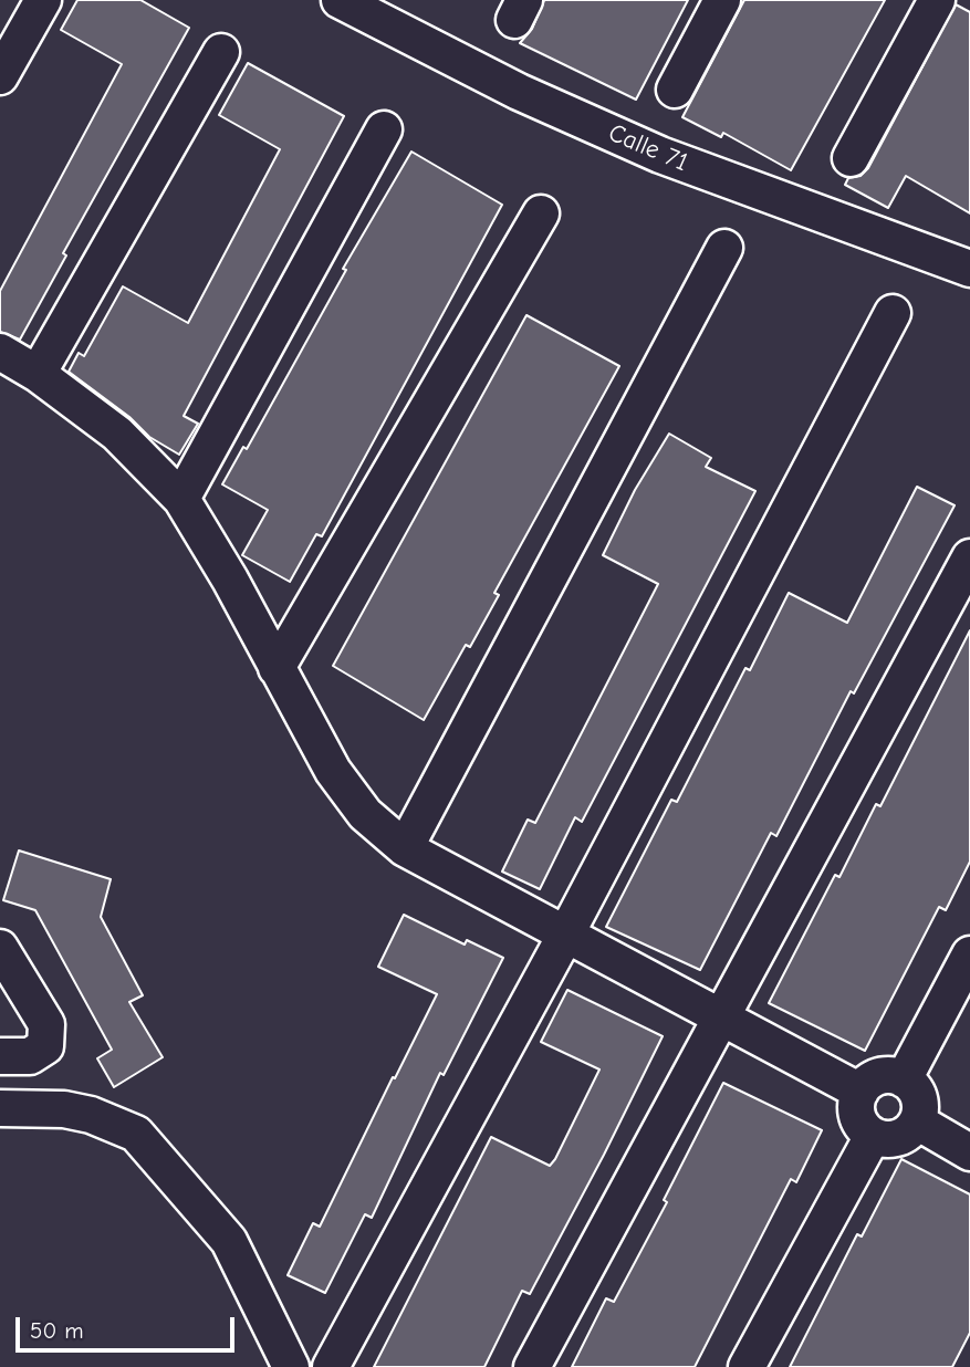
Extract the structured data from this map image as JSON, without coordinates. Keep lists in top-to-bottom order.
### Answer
{
  "streets": {
    "street": ["Calle 71"]
  },
  "scale_bar": "50 m"
}
